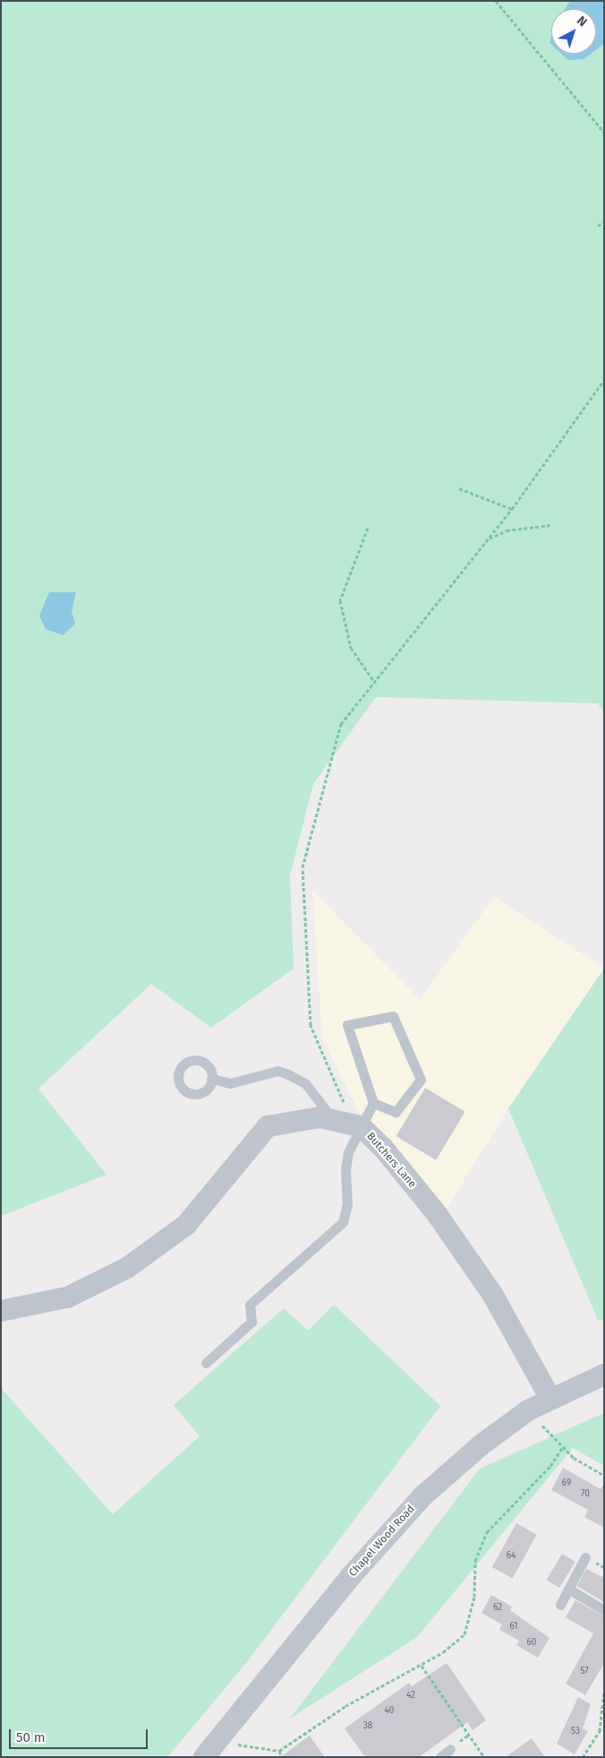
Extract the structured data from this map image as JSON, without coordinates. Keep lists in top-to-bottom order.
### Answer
{
  "streets": {
    "street": ["Butchers Lane", "Chapel Wood Road"]
  },
  "crossings": [
    ["Butchers Lane", "Chapel Wood Road"]
  ],
  "house_numbers": [
    "69",
    "70",
    "64",
    "62",
    "61",
    "60",
    "57",
    "42",
    "40",
    "38",
    "53"
  ],
  "scale_bar": "50 m",
  "north": "top right"
}
